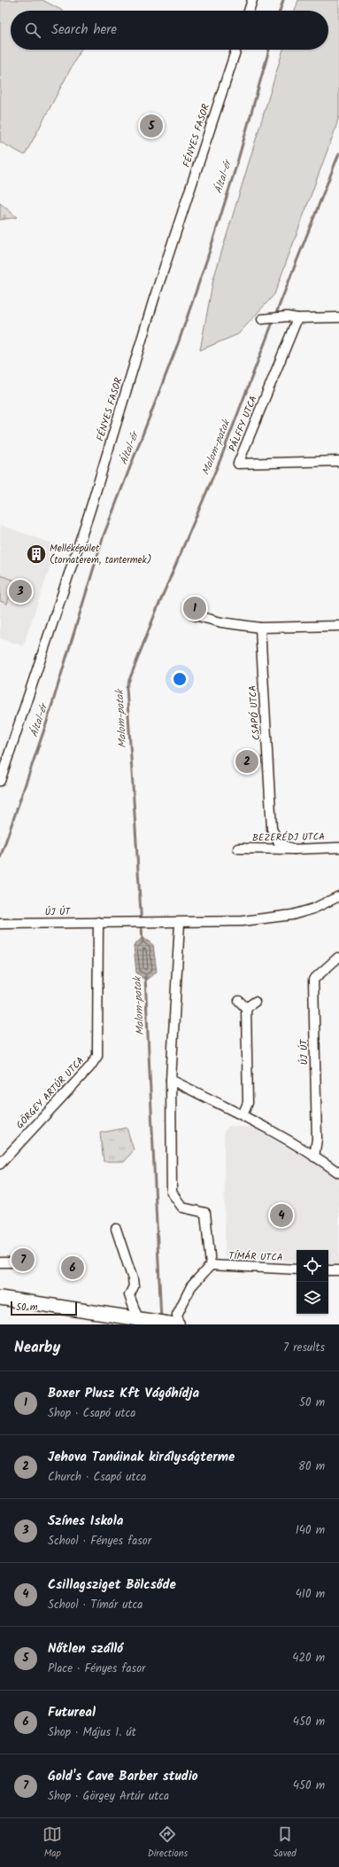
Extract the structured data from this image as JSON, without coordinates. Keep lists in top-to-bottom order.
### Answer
{
  "streets": {
    "street": [
      "FÉNYES FASOR",
      "PÁLFFY UTCA",
      "CSAPÓ UTCA",
      "BEZERÉDJ UTCA",
      "ÚJ ÚT",
      "GÖRGEY ARTÚR UTCA",
      "TÍMÁR UTCA"
    ]
  },
  "crossings": [
    ["CSAPÓ UTCA", "BEZERÉDJ UTCA"],
    ["ÚJ ÚT", "GÖRGEY ARTÚR UTCA"]
  ],
  "water": ["Által-ér", "Malom-patak"],
  "places": {
    "building": ["Melléképület (tornaterem, tantermek)"]
  },
  "scale_bar": "50 m",
  "page": {
    "search": "Search here",
    "pins": [
      "5",
      "3",
      "1",
      "2",
      "4",
      "7",
      "6"
    ],
    "scale": "50 m",
    "heading": ["Nearby", "7 results"],
    "list": [
      {
        "mark": "1",
        "name": "Boxer Plusz Kft Vágóhídja",
        "note": "Shop · Csapó utca",
        "value": "50 m"
      },
      {
        "mark": "2",
        "name": "Jehova Tanúinak királyságterme",
        "note": "Church · Csapó utca",
        "value": "80 m"
      },
      {
        "mark": "3",
        "name": "Színes Iskola",
        "note": "School · Fényes fasor",
        "value": "140 m"
      },
      {
        "mark": "4",
        "name": "Csillagsziget Bölcsőde",
        "note": "School · Tímár utca",
        "value": "410 m"
      },
      {
        "mark": "5",
        "name": "Nőtlen szálló",
        "note": "Place · Fényes fasor",
        "value": "420 m"
      },
      {
        "mark": "6",
        "name": "Futureal",
        "note": "Shop · Május 1. út",
        "value": "450 m"
      },
      {
        "mark": "7",
        "name": "Gold's Cave Barber studio",
        "note": "Shop · Görgey Artúr utca",
        "value": "450 m"
      }
    ],
    "nav": ["Map", "Directions", "Saved"]
  }
}
